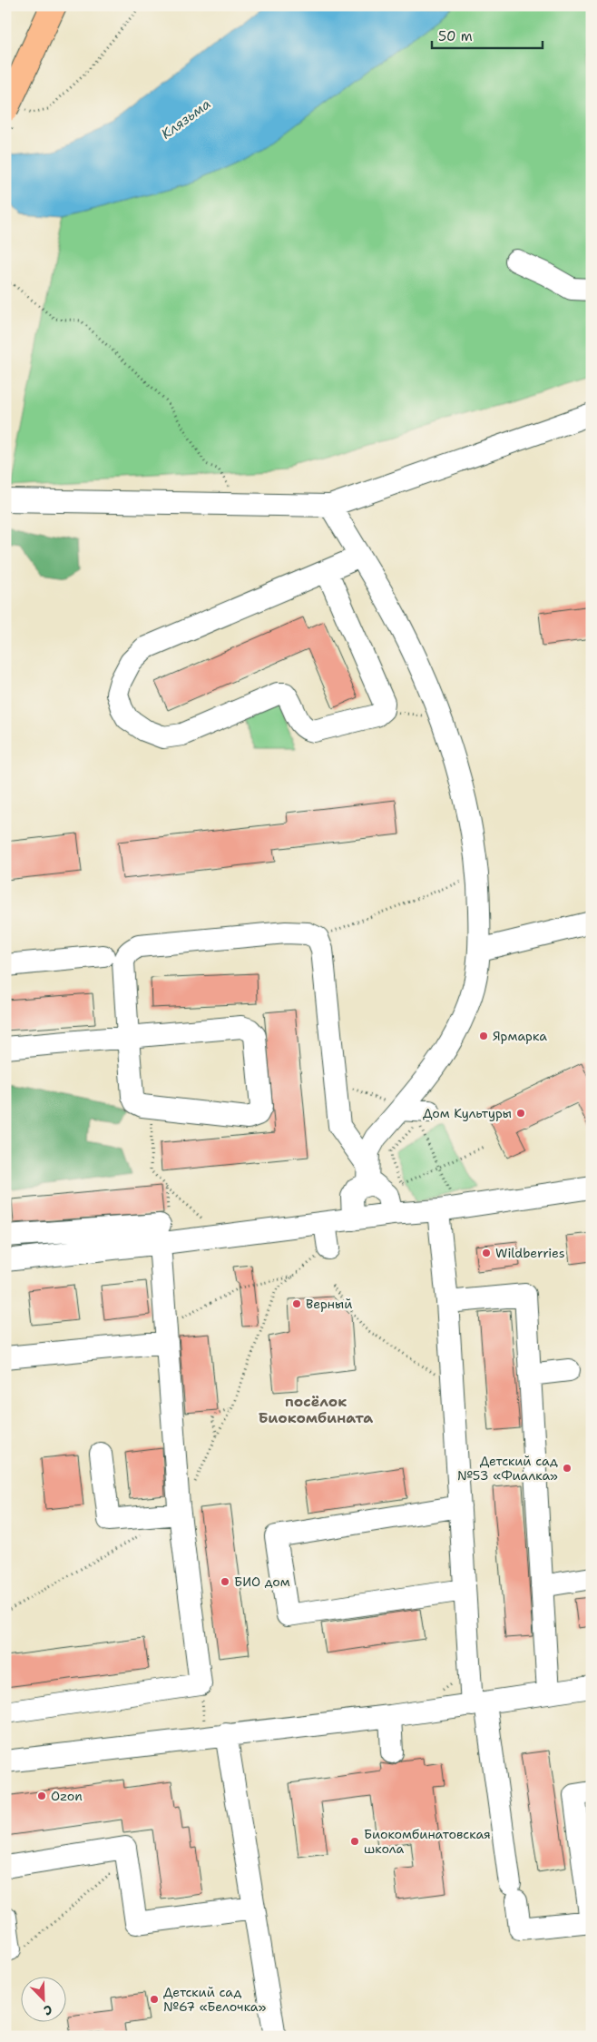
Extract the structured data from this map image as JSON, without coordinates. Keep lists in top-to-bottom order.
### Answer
{
  "districts": ["посёлок Биокомбината"],
  "water": ["Клязьма"],
  "places": [
    "Ярмарка",
    "Дом Культуры",
    "Wildberries",
    "Верный",
    "Детский сад №53 «Фиалка»",
    "БИО дом",
    "Ozon",
    "Биокомбинатовская школа",
    "Детский сад №67 «Белочка»"
  ],
  "scale_bar": "50 m",
  "north": "bottom right"
}
